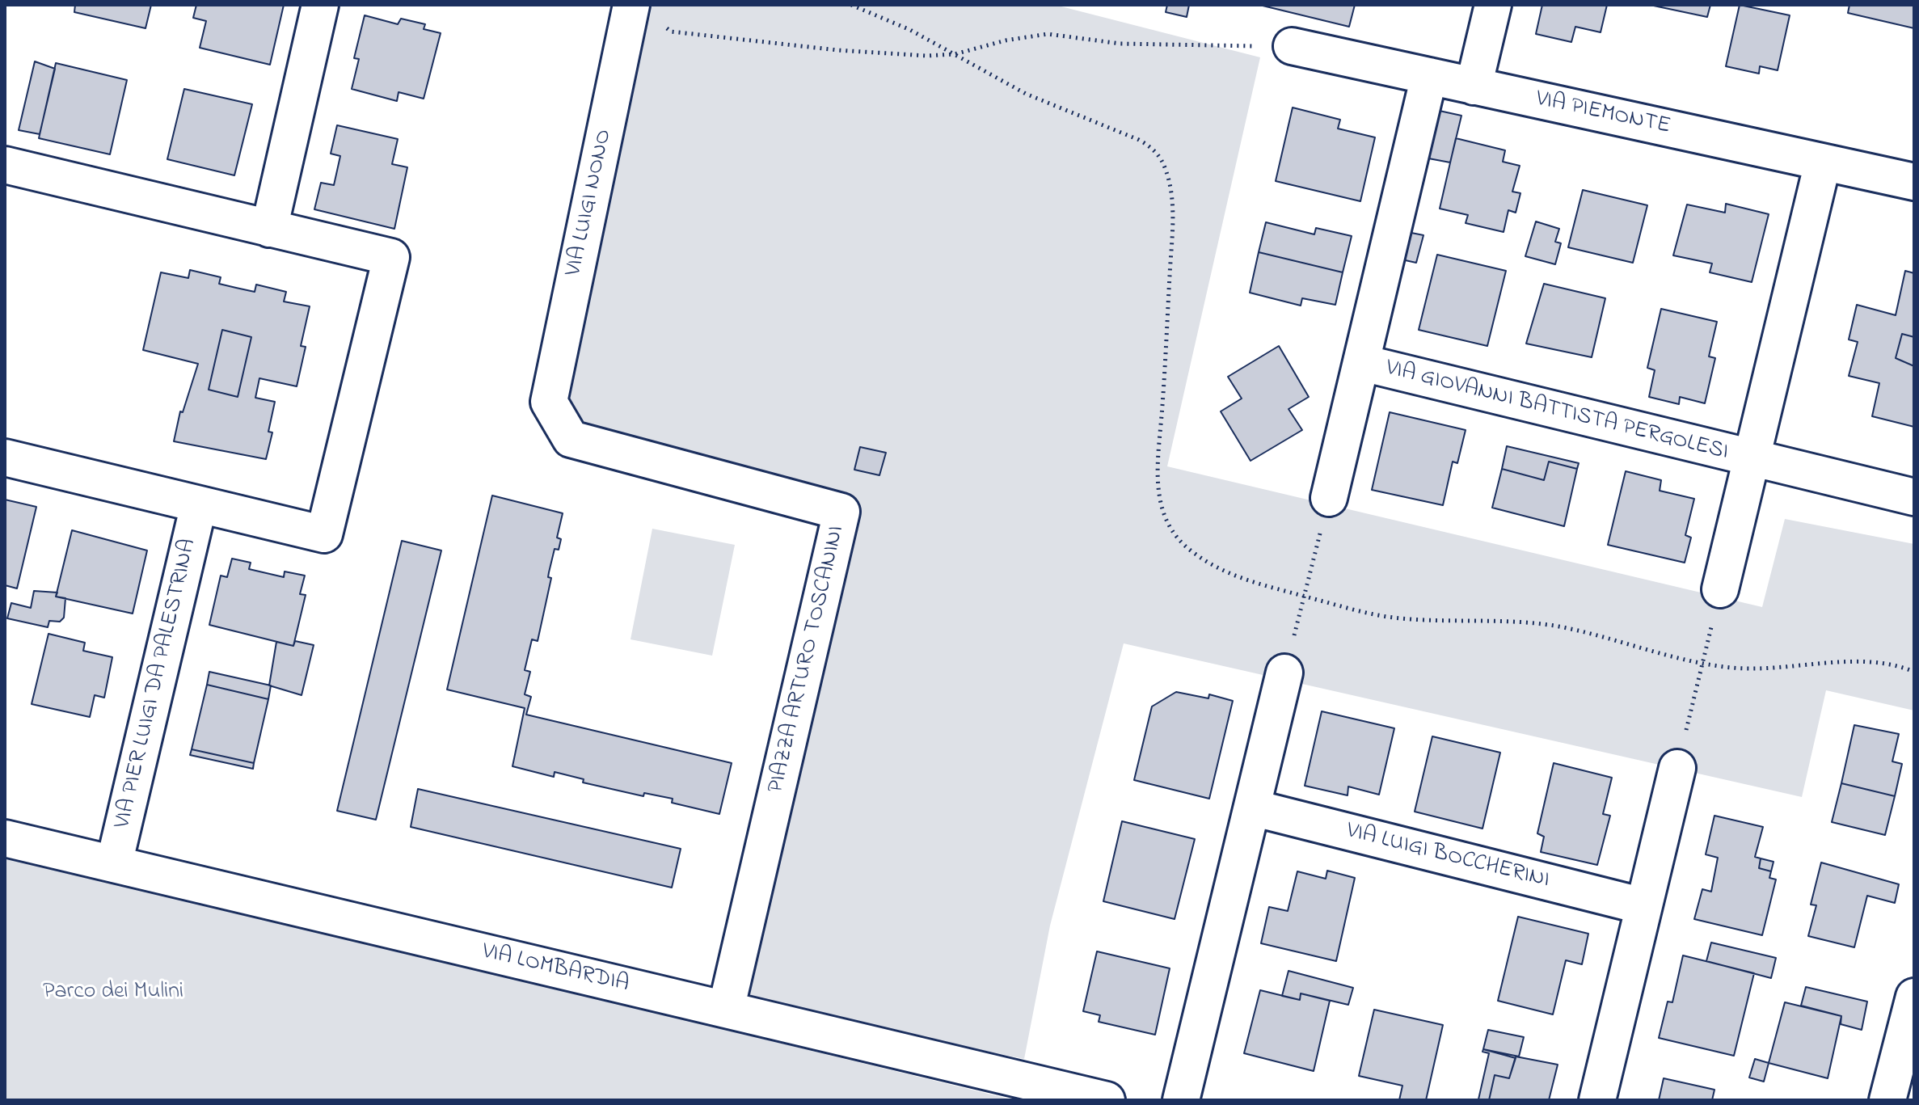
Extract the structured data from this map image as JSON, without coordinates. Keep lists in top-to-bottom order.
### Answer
{
  "streets": {
    "street": [
      "VIA PIEMONTE",
      "VIA LUIGI NONO",
      "VIA GIOVANNI BATTISTA PERGOLESI",
      "PIAZZA ARTURO TOSCANINI",
      "VIA PIER LUIGI DA PALESTRINA",
      "VIA LUIGI BOCCHERINI",
      "VIA LOMBARDIA"
    ]
  },
  "crossings": [
    ["VIA PIEMONTE", "VIA GIOVANNI BATTISTA PERGOLESI"],
    ["VIA LUIGI NONO", "PIAZZA ARTURO TOSCANINI"],
    ["PIAZZA ARTURO TOSCANINI", "VIA LOMBARDIA"],
    ["VIA PIER LUIGI DA PALESTRINA", "VIA LOMBARDIA"]
  ],
  "parks": ["Parco dei Mulini"]
}
